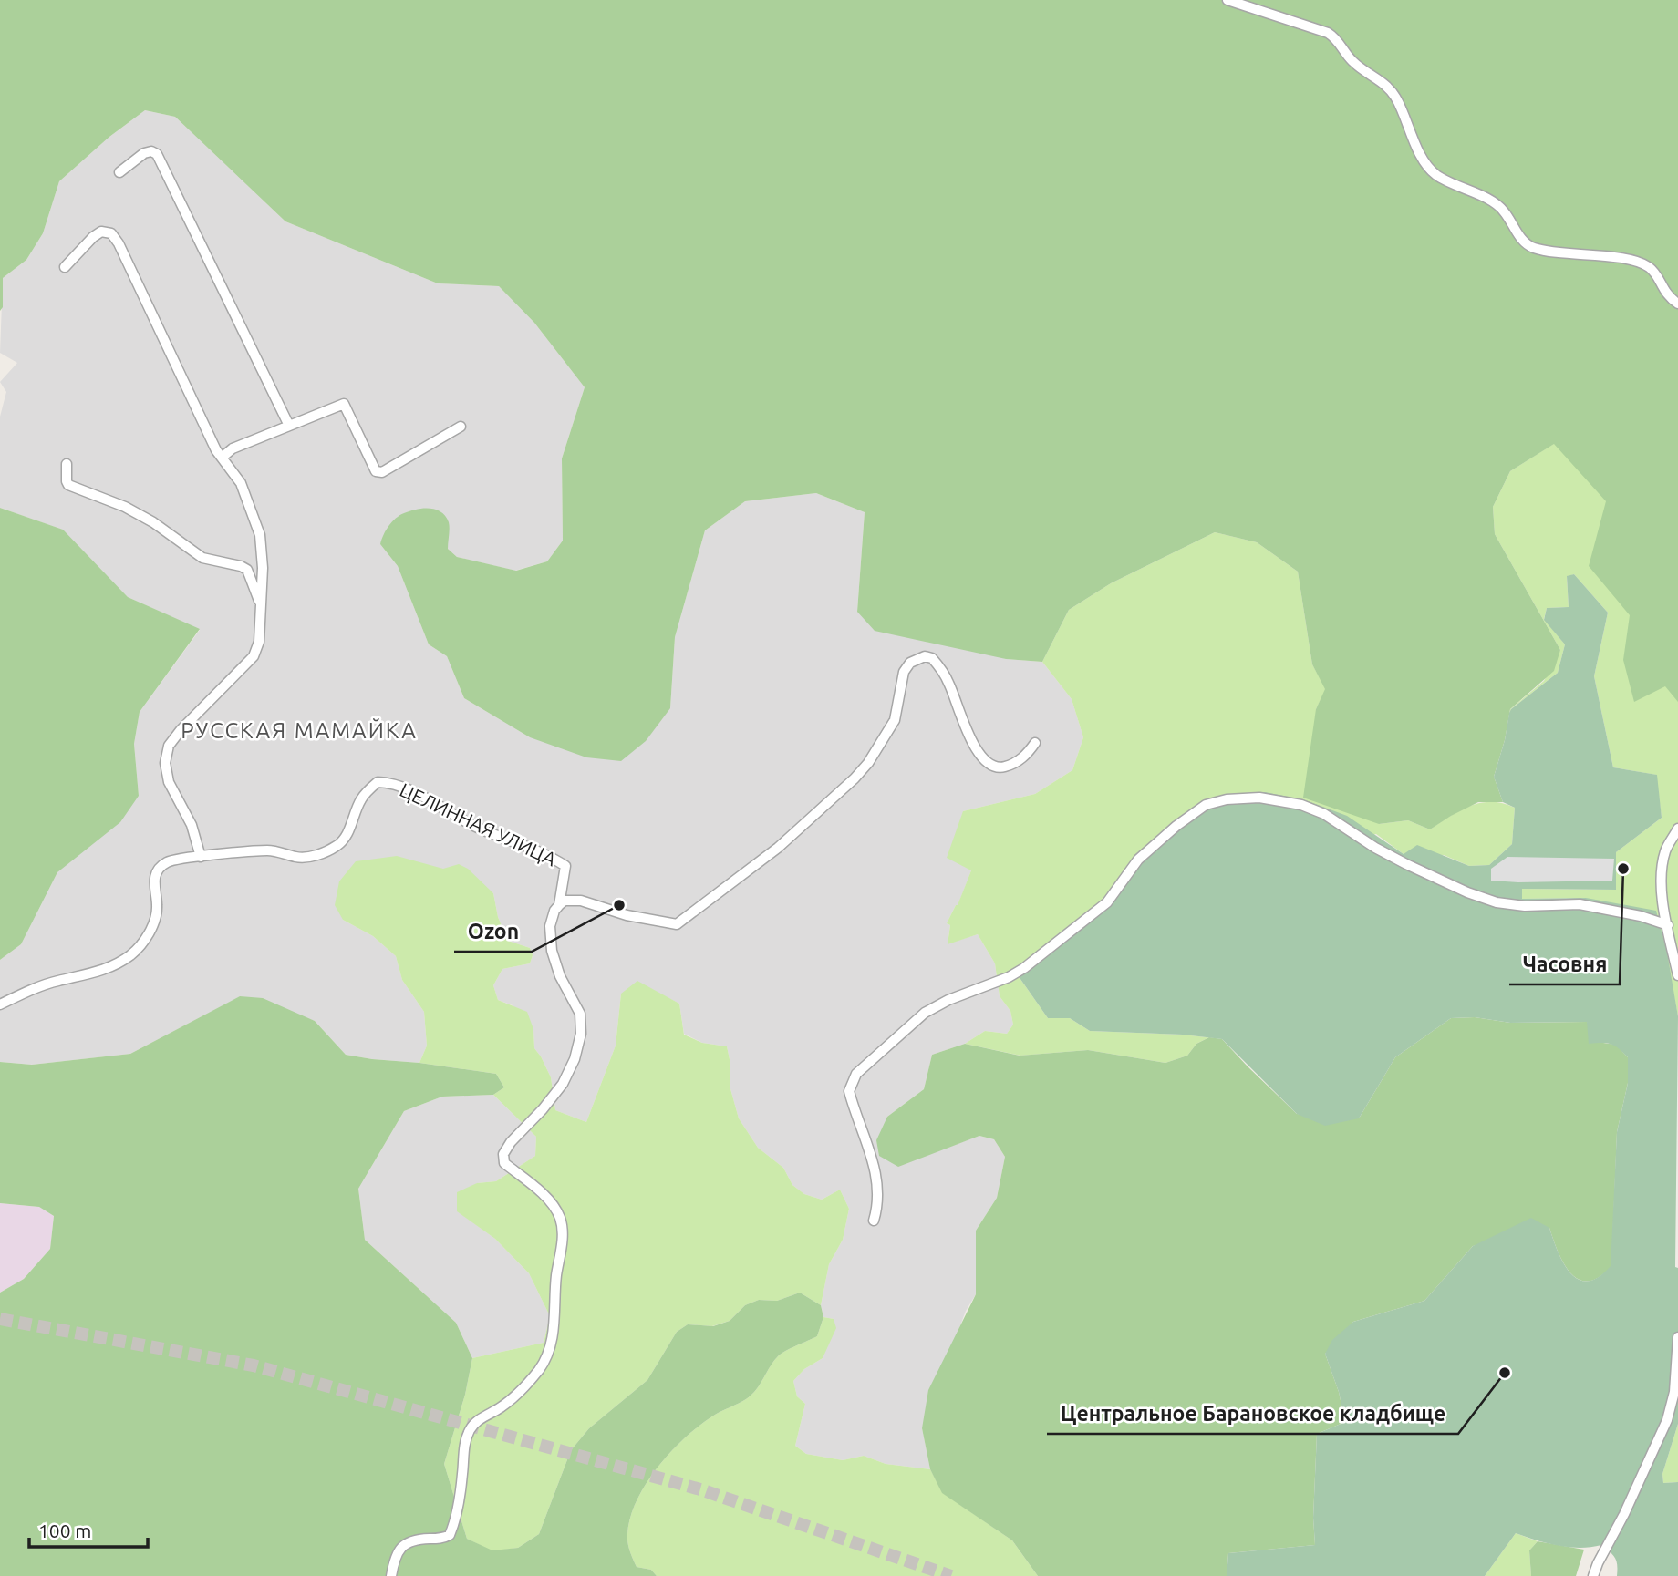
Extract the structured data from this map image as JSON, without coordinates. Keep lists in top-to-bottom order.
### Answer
{
  "streets": {
    "street": ["ЦЕЛИННАЯ УЛИЦА"]
  },
  "districts": ["РУССКАЯ МАМАЙКА"],
  "places": ["Часовня", "Ozon", "Центральное Барановское кладбище"],
  "scale_bar": "100 m"
}
